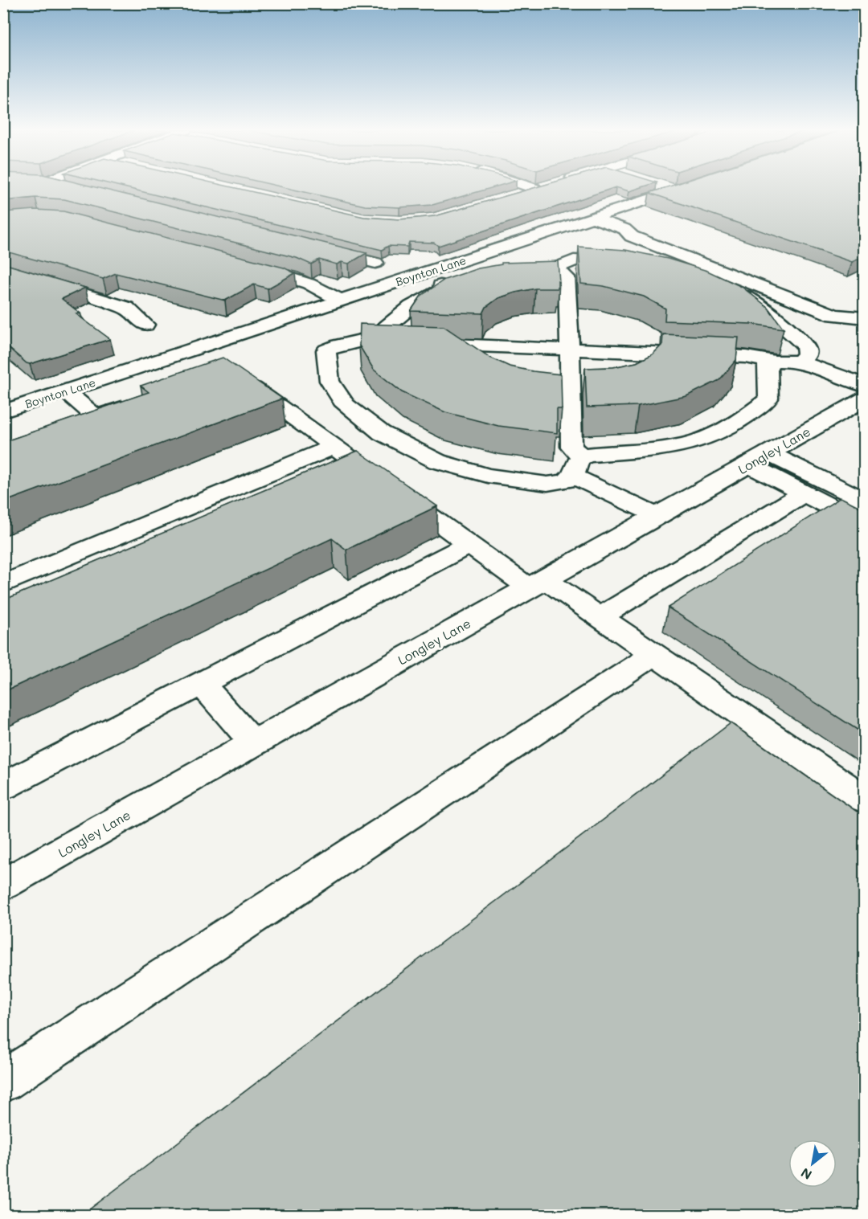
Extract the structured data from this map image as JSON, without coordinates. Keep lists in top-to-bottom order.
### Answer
{
  "streets": {
    "street": ["Boynton Lane", "Longley Lane"]
  },
  "north": "bottom left"
}
